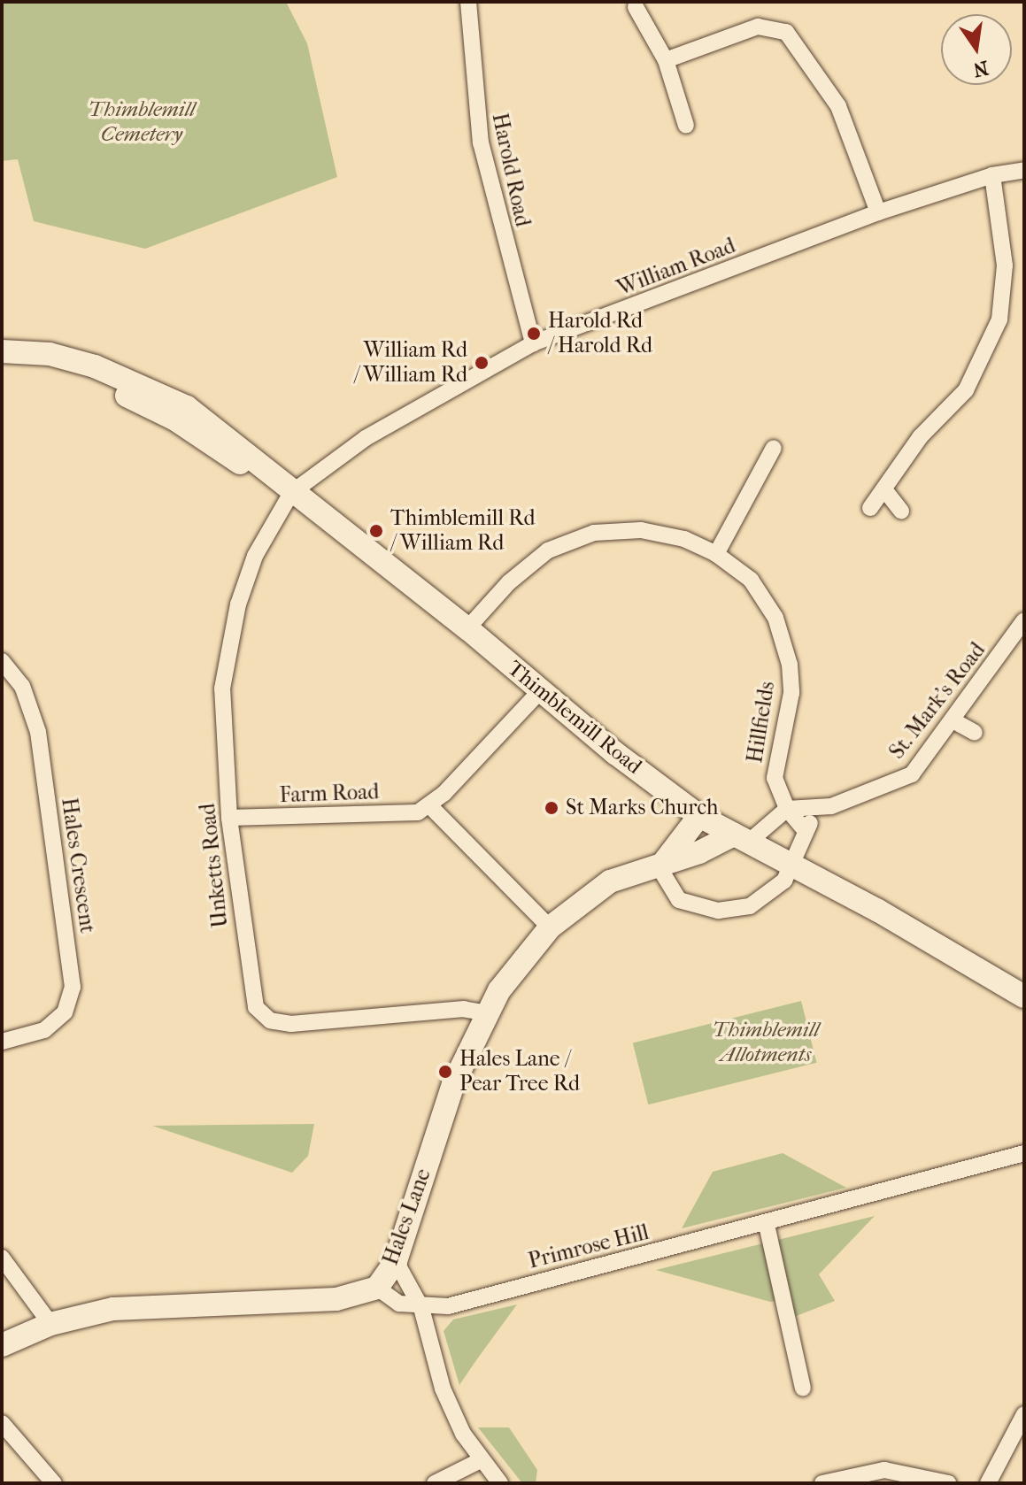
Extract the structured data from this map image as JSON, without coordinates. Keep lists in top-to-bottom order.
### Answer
{
  "streets": {
    "main road": ["Thimblemill Road", "Hales Lane"],
    "street": [
      "Harold Road",
      "William Road",
      "St. Mark's Road",
      "Hillfields",
      "Farm Road",
      "Hales Crescent",
      "Unketts Road",
      "Primrose Hill"
    ]
  },
  "crossings": [
    ["Harold Road", "William Road"],
    ["William Road", "Thimblemill Road"],
    ["William Road", "Unketts Road"],
    ["St. Mark's Road", "Thimblemill Road"],
    ["St. Mark's Road", "Hillfields"],
    ["St. Mark's Road", "Hales Lane"],
    ["Thimblemill Road", "Hillfields"],
    ["Thimblemill Road", "Unketts Road"],
    ["Thimblemill Road", "Hales Lane"],
    ["Farm Road", "Unketts Road"],
    ["Unketts Road", "Hales Lane"],
    ["Hales Lane", "Primrose Hill"]
  ],
  "parks": ["Thimblemill Cemetery", "Thimblemill Allotments"],
  "places": [
    "Harold Rd / Harold Rd",
    "William Rd / William Rd",
    "Thimblemill Rd / William Rd",
    "St Marks Church",
    "Hales Lane / Pear Tree Rd"
  ],
  "north": "bottom"
}
